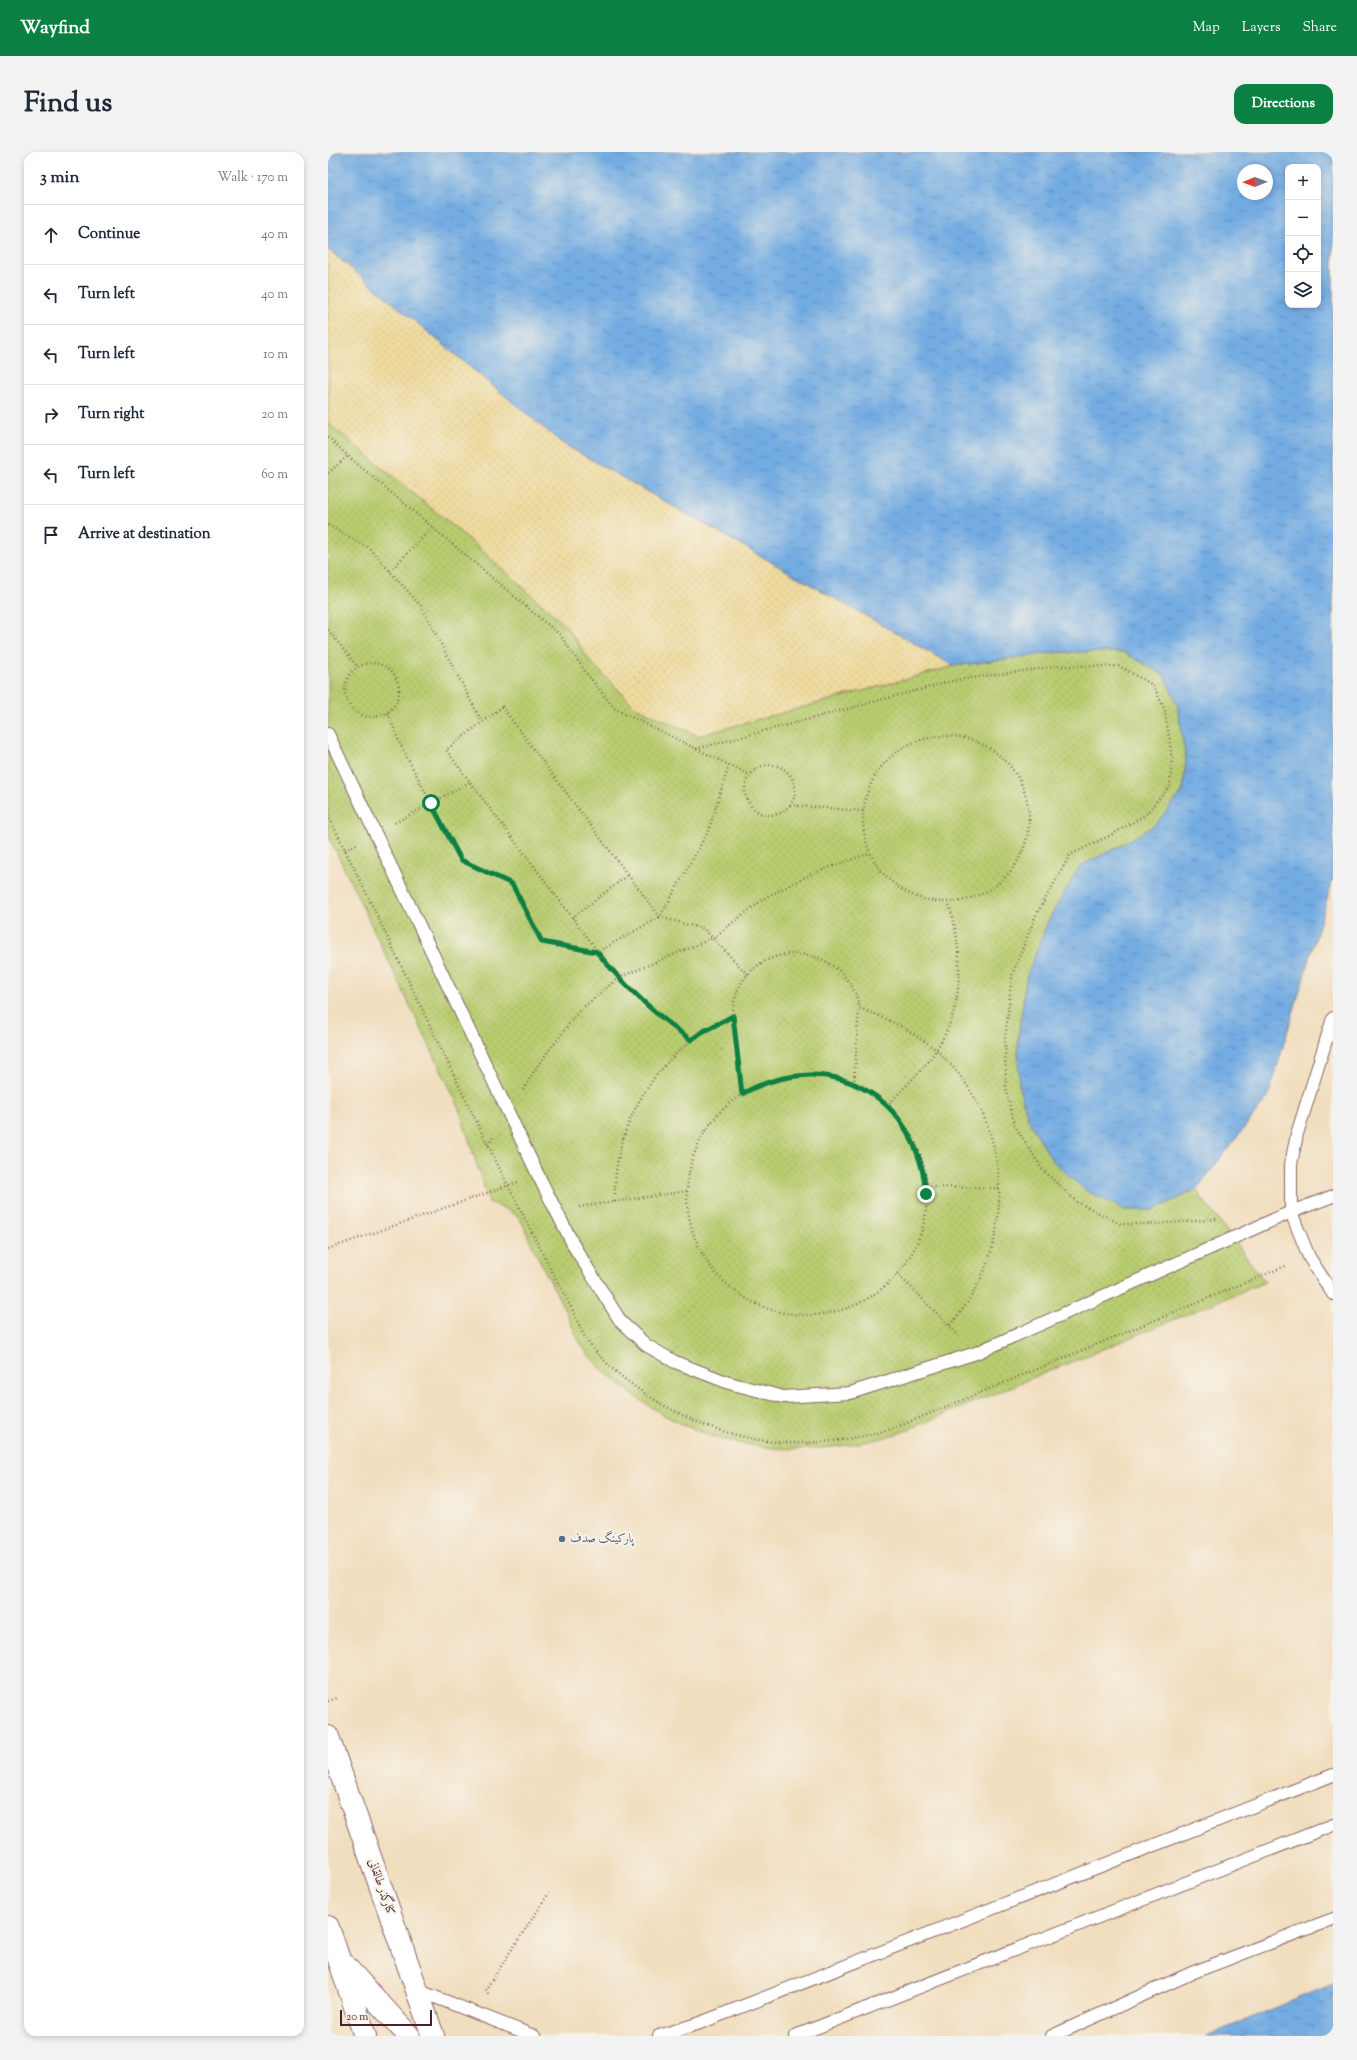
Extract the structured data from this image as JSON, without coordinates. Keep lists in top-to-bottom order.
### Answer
{
  "streets": {
    "street": ["کنارگذر طالقانی"]
  },
  "places": ["پارکینگ صدف"],
  "scale_bar": "20 m",
  "north": "left",
  "page": {
    "header": "Wayfind",
    "nav": ["Map", "Layers", "Share"],
    "title": "Find us",
    "buttons": "Directions",
    "heading": ["3 min", "Walk · 170 m"],
    "map_buttons": ["+", "−"],
    "list": [
      ["Continue", "40 m"],
      ["Turn left", "40 m"],
      ["Turn left", "10 m"],
      ["Turn right", "20 m"],
      ["Turn left", "60 m"],
      "Arrive at destination"
    ],
    "scale": "20 m"
  }
}
